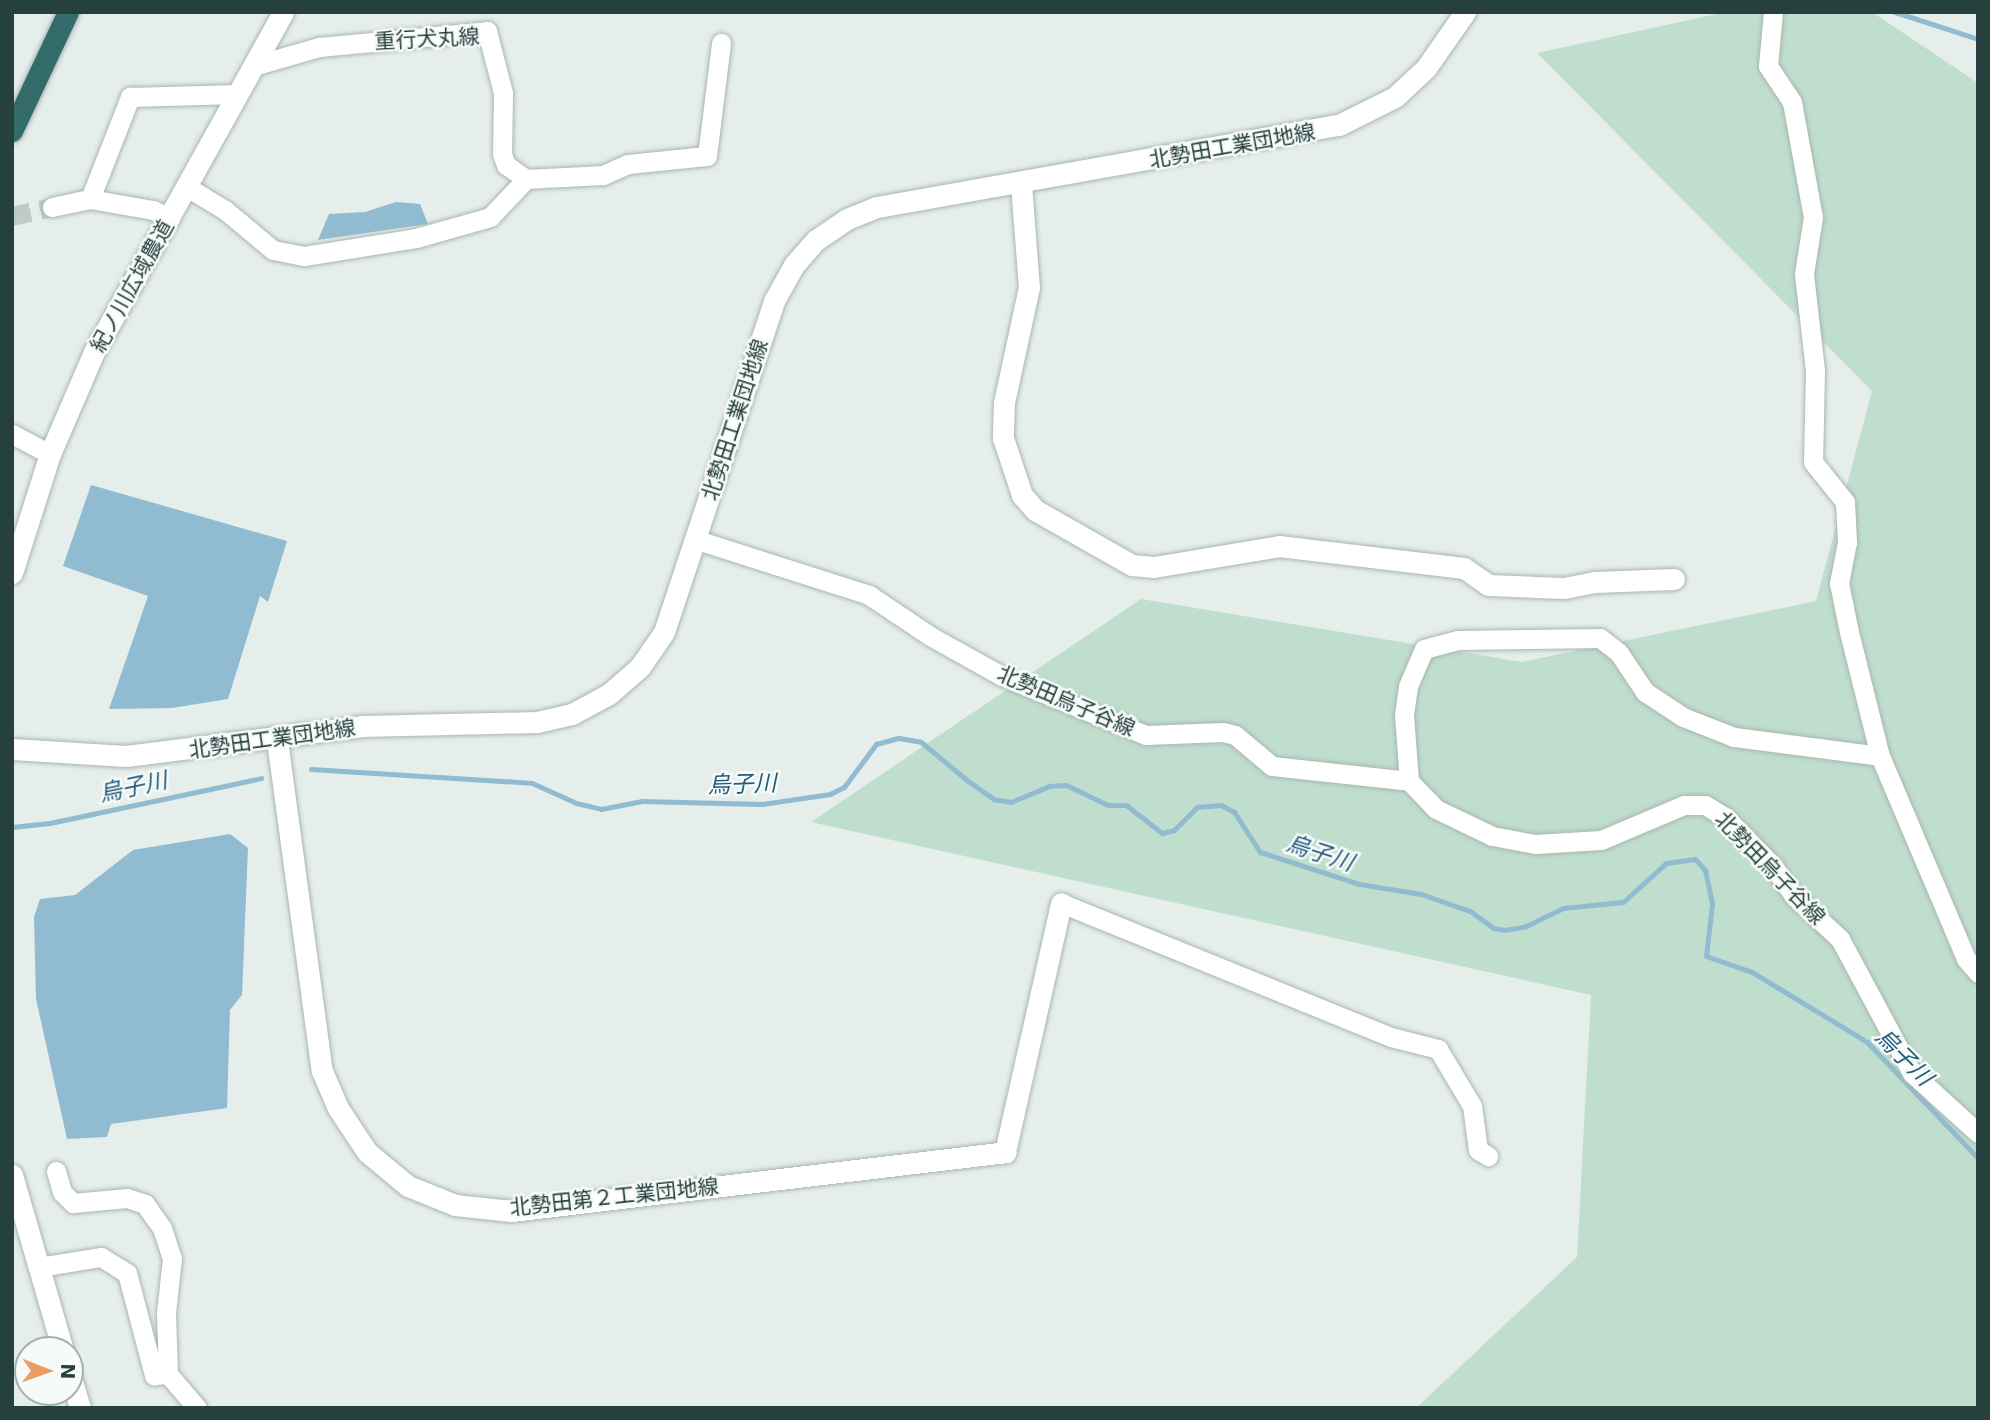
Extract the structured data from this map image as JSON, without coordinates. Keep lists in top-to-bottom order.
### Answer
{
  "streets": {
    "street": [
      "重行犬丸線",
      "北勢田工業団地線",
      "紀ノ川広域農道",
      "北勢田烏子谷線",
      "北勢田第２工業団地線"
    ]
  },
  "crossings": [
    ["重行犬丸線", "紀ノ川広域農道"],
    ["北勢田工業団地線", "北勢田烏子谷線"],
    ["北勢田工業団地線", "北勢田第２工業団地線"]
  ],
  "water": ["烏子川"],
  "north": "right"
}
